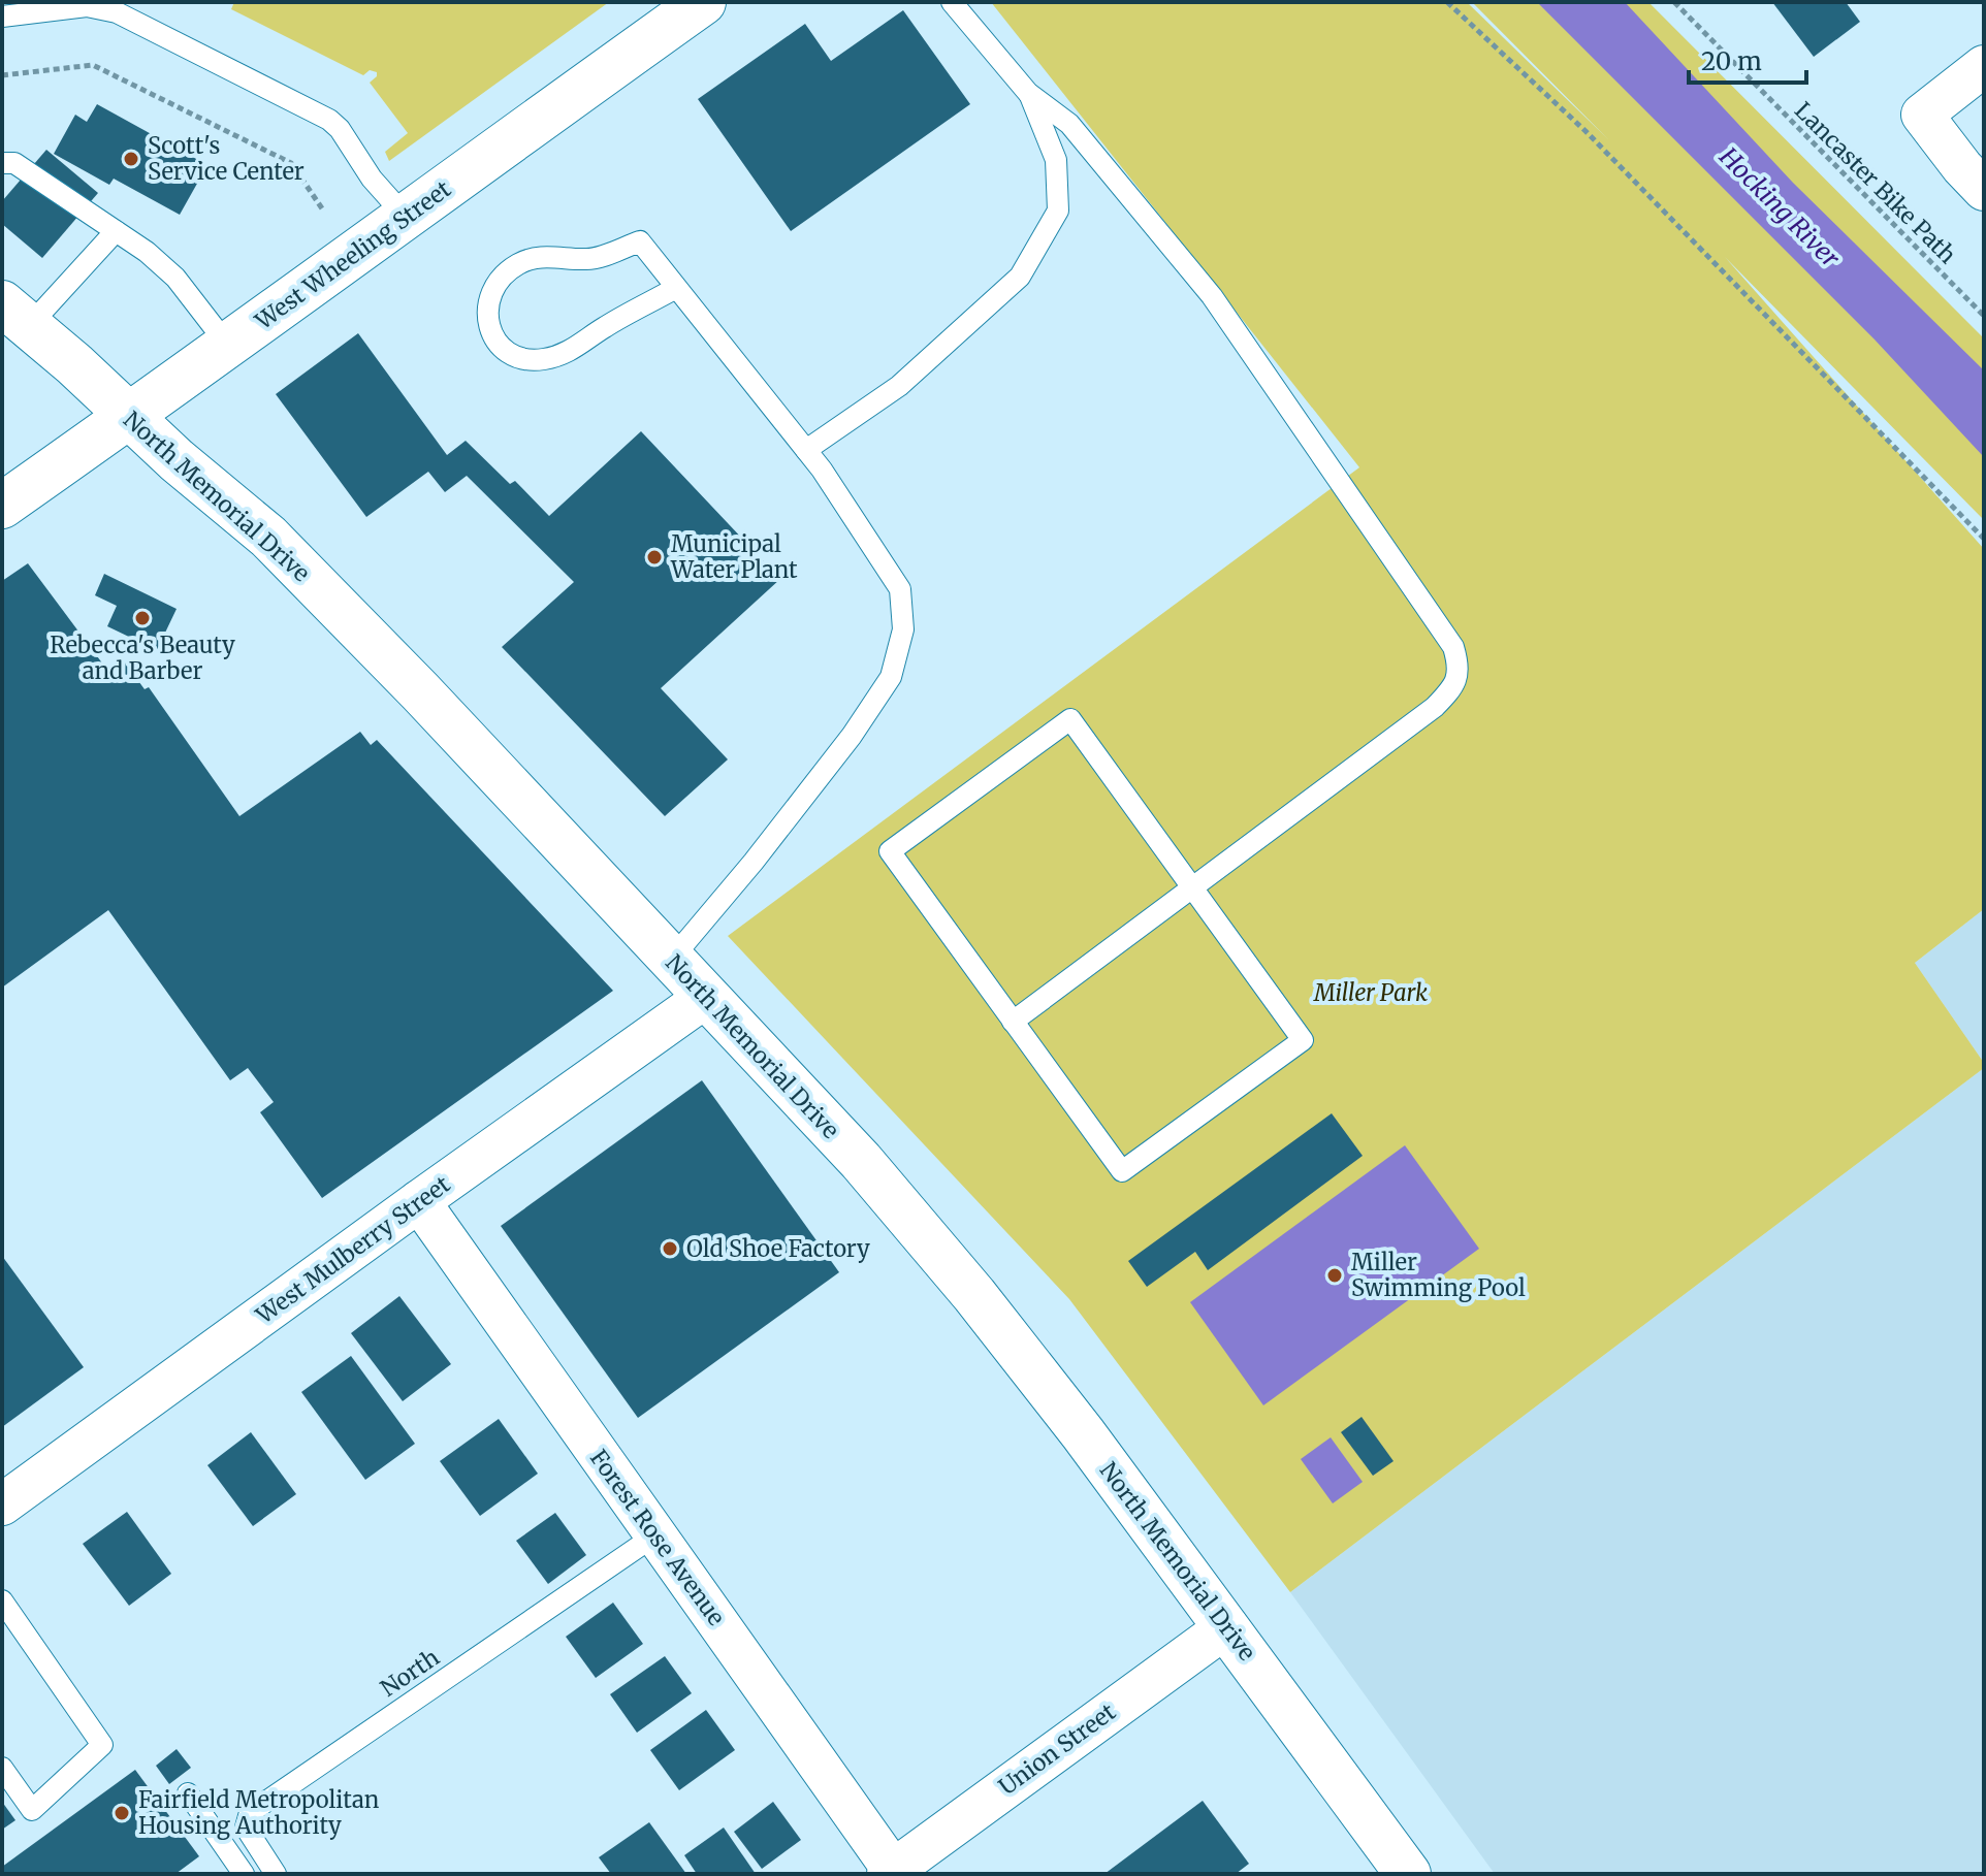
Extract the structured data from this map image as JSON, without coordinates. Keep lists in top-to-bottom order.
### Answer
{
  "streets": {
    "main road": ["West Wheeling Street", "North Memorial Drive"],
    "street": ["West Mulberry Street", "Forest Rose Avenue", "Union Street"],
    "lane": ["North"],
    "path": ["Lancaster Bike Path"]
  },
  "crossings": [
    ["West Wheeling Street", "North Memorial Drive"],
    ["North Memorial Drive", "West Mulberry Street"],
    ["North Memorial Drive", "Union Street"],
    ["West Mulberry Street", "Forest Rose Avenue"],
    ["Forest Rose Avenue", "North"],
    ["Forest Rose Avenue", "Union Street"]
  ],
  "water": ["Hocking River"],
  "parks": ["Miller Park"],
  "places": [
    "Scott's Service Center",
    "Municipal Water Plant",
    "Rebecca's Beauty and Barber",
    "Old Shoe Factory",
    "Miller Swimming Pool",
    "Fairfield Metropolitan Housing Authority"
  ],
  "scale_bar": "20 m"
}
